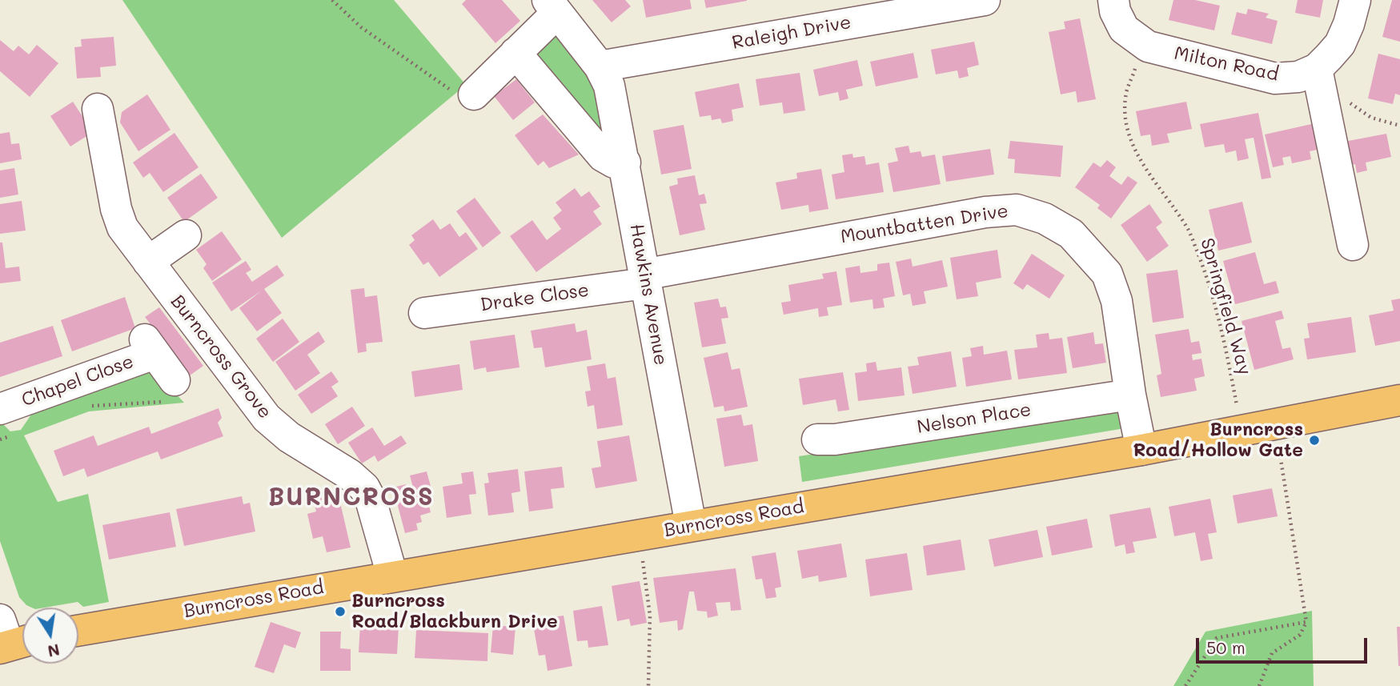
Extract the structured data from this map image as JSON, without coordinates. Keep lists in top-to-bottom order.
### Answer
{
  "streets": {
    "main road": ["Burncross Road"],
    "street": [
      "Raleigh Drive",
      "Milton Road",
      "Mountbatten Drive",
      "Hawkins Avenue",
      "Drake Close",
      "Burncross Grove",
      "Chapel Close",
      "Nelson Place"
    ],
    "path": ["Springfield Way"]
  },
  "crossings": [
    ["Raleigh Drive", "Hawkins Avenue"],
    ["Milton Road", "Springfield Way"],
    ["Mountbatten Drive", "Hawkins Avenue"],
    ["Mountbatten Drive", "Drake Close"],
    ["Mountbatten Drive", "Nelson Place"],
    ["Mountbatten Drive", "Burncross Road"],
    ["Hawkins Avenue", "Drake Close"],
    ["Hawkins Avenue", "Burncross Road"],
    ["Springfield Way", "Burncross Road"],
    ["Burncross Grove", "Burncross Road"]
  ],
  "districts": ["BURNCROSS"],
  "places": ["Burncross Road/Hollow Gate", "Burncross Road/Blackburn Drive"],
  "scale_bar": "50 m",
  "north": "bottom"
}
